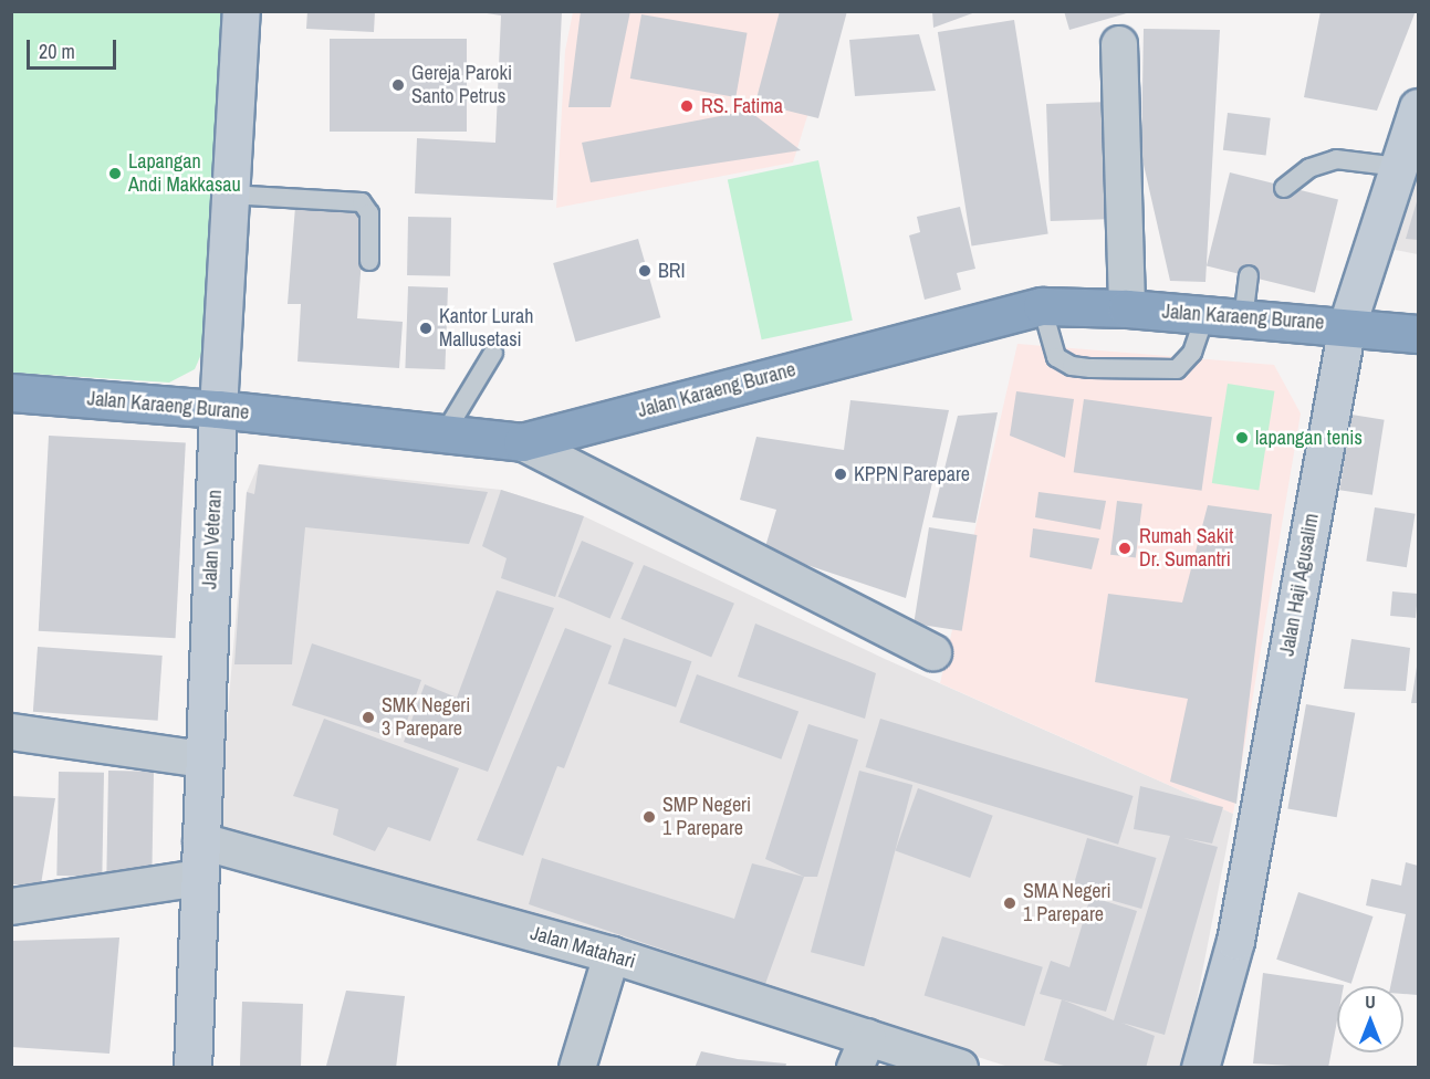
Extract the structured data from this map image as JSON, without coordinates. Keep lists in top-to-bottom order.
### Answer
{
  "streets": {
    "highway": ["Jalan Karaeng Burane"],
    "street": ["Jalan Veteran", "Jalan Haji Agusalim", "Jalan Matahari"]
  },
  "crossings": [
    ["Jalan Karaeng Burane", "Jalan Veteran"],
    ["Jalan Karaeng Burane", "Jalan Haji Agusalim"],
    ["Jalan Veteran", "Jalan Matahari"]
  ],
  "places": [
    "Gereja Paroki Santo Petrus",
    "RS. Fatima",
    "Lapangan Andi Makkasau",
    "BRI",
    "Kantor Lurah Mallusetasi",
    "lapangan tenis",
    "KPPN Parepare",
    "Rumah Sakit Dr. Sumantri",
    "SMK Negeri 3 Parepare",
    "SMP Negeri 1 Parepare",
    "SMA Negeri 1 Parepare"
  ],
  "scale_bar": "20 m",
  "north": "top"
}
